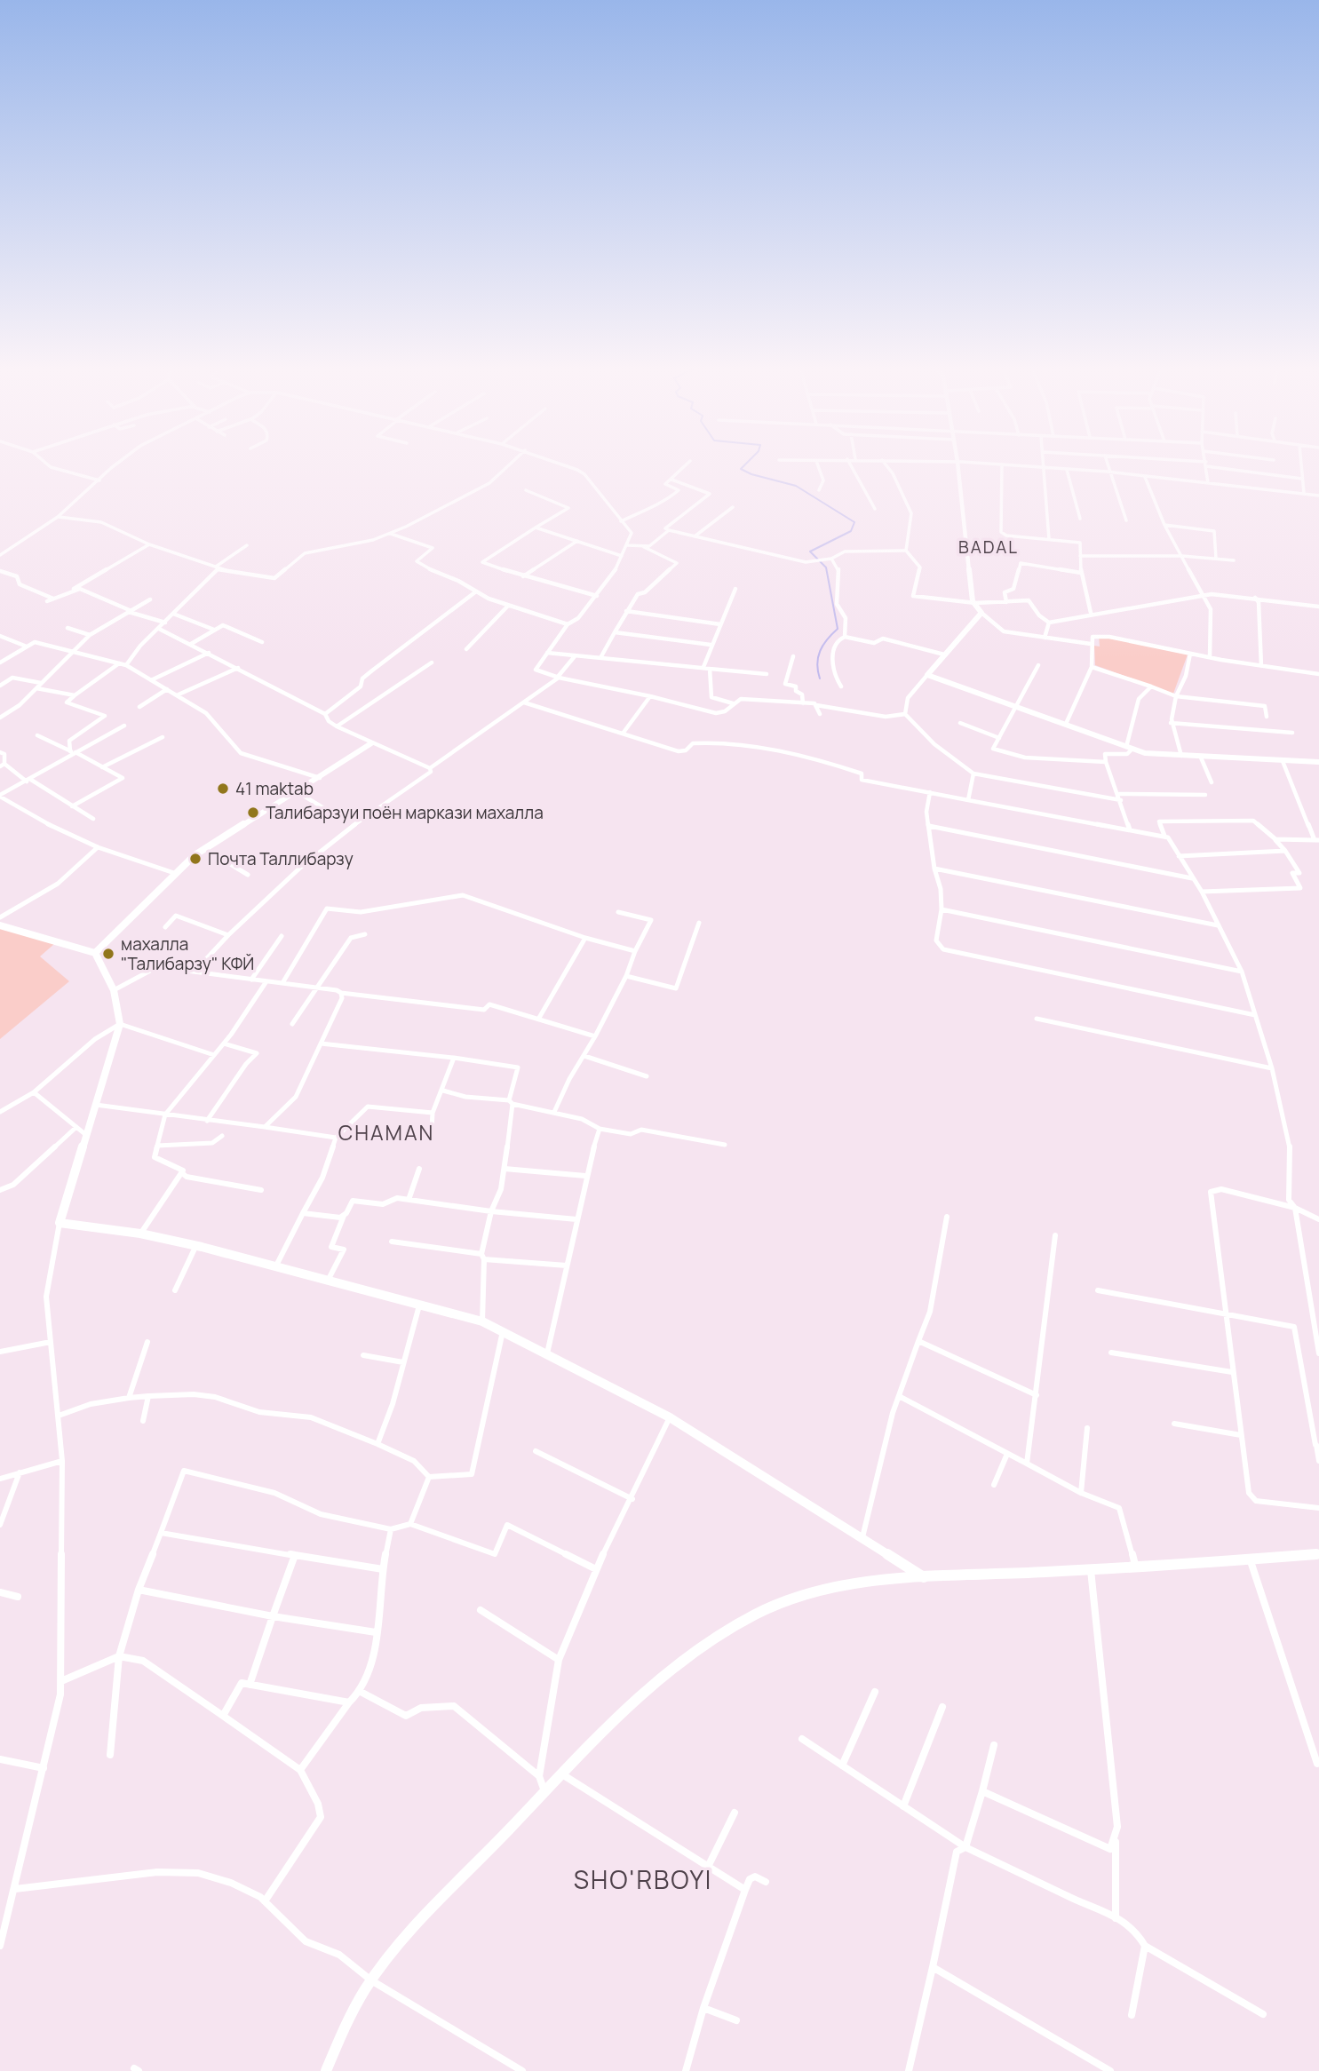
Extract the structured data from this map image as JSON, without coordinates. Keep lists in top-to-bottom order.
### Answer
{
  "districts": ["BADAL", "CHAMAN", "SHO'RBOYI"],
  "places": [
    "41 maktab",
    "Талибарзуи поён маркази махалла",
    "Почта Таллибарзу",
    "махалла \"Талибарзу\" КФЙ"
  ]
}
